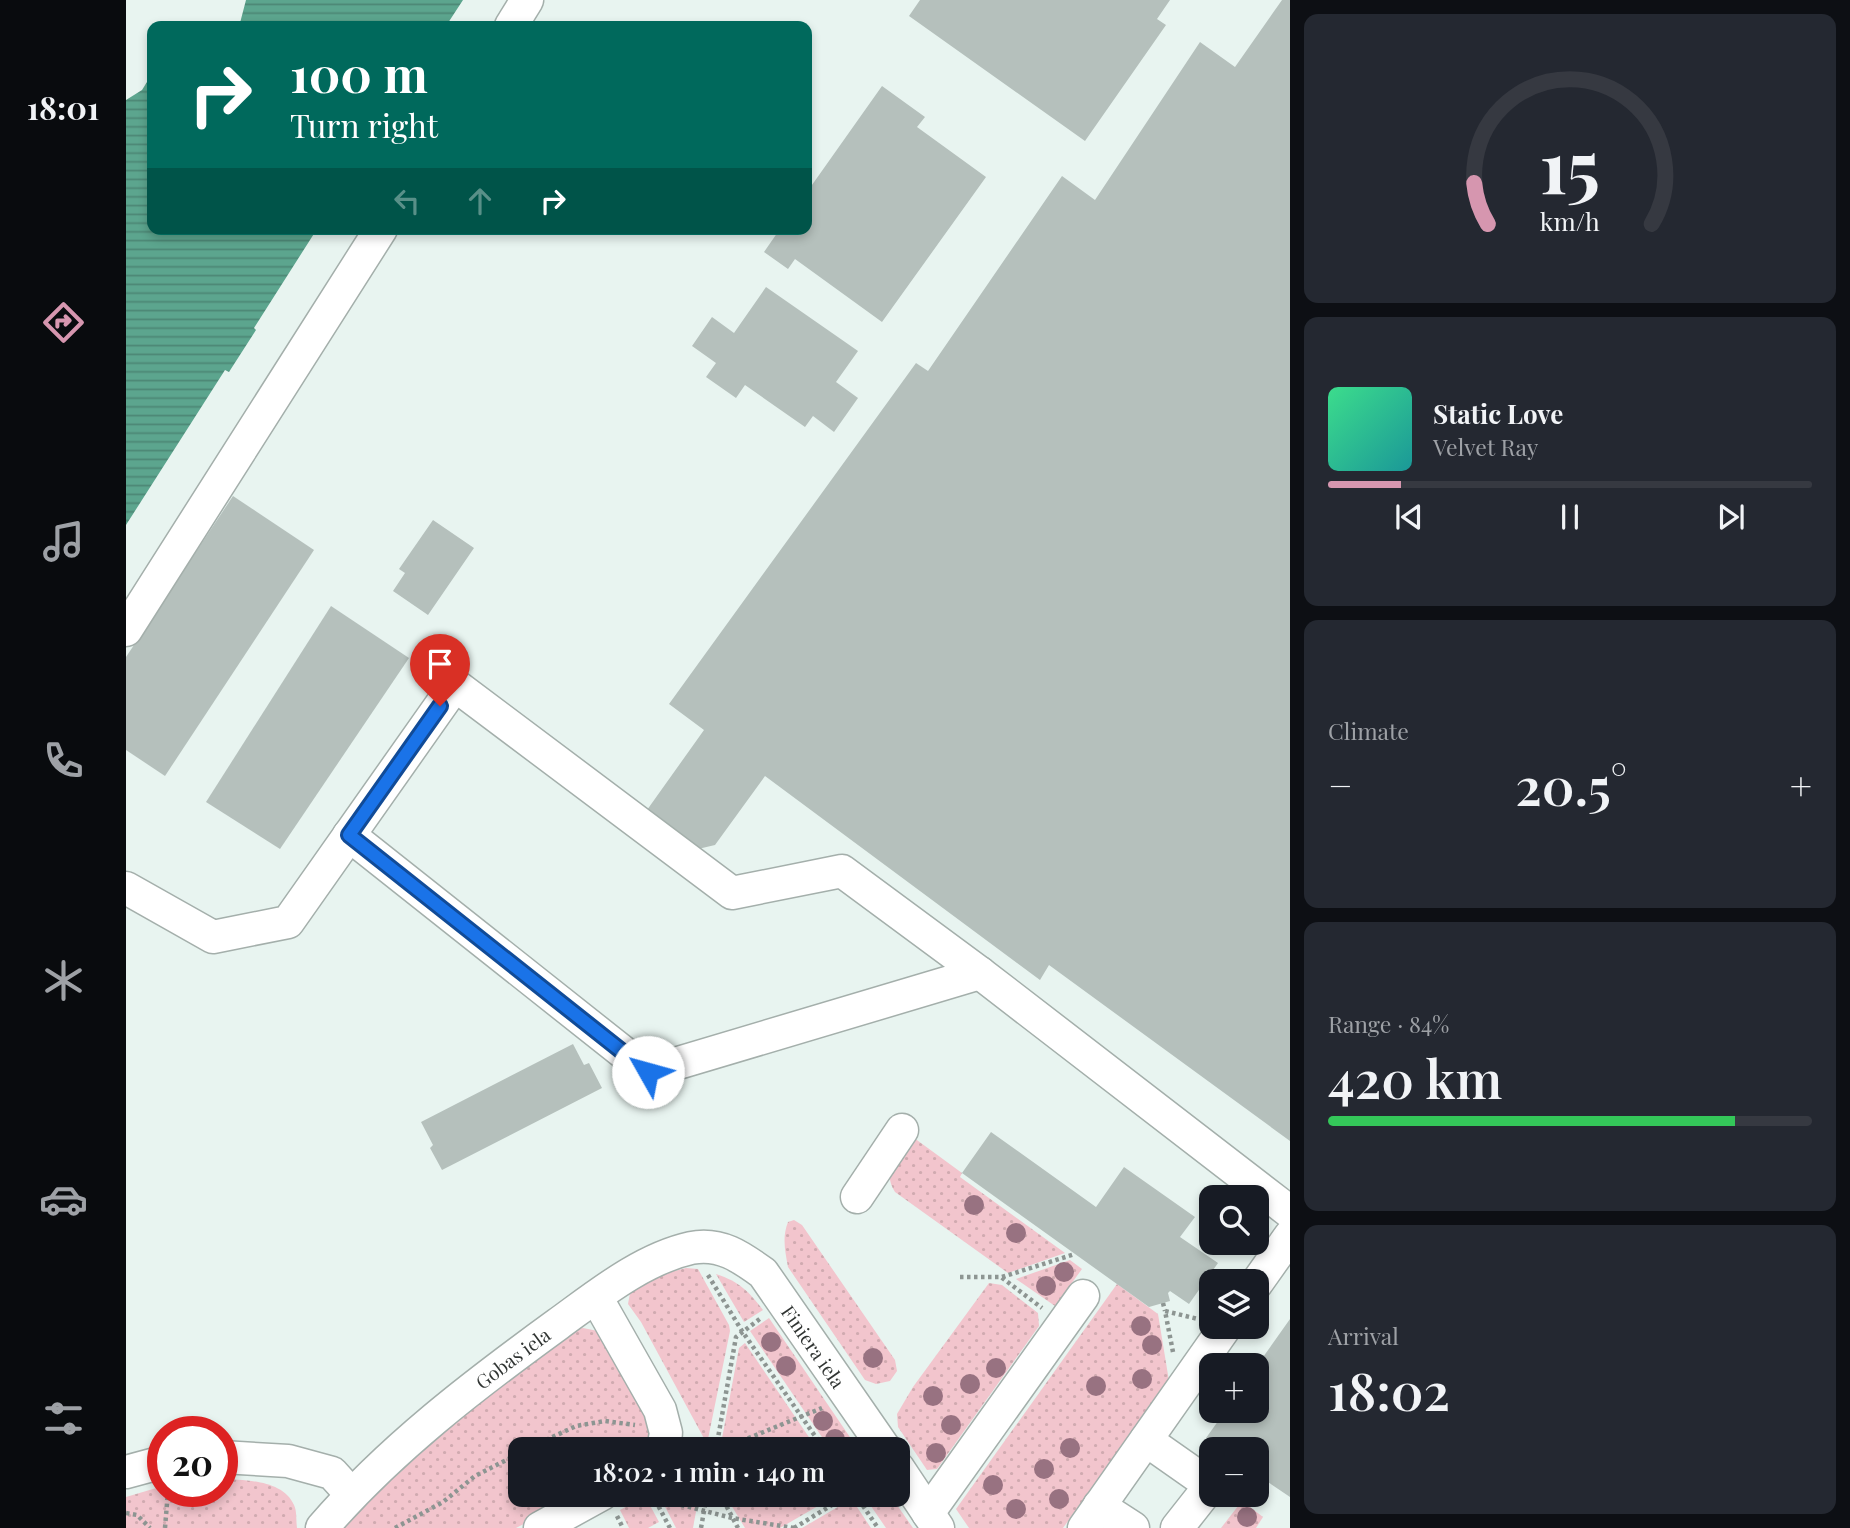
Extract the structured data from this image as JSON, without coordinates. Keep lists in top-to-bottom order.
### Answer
{
  "streets": {
    "street": ["Finiera iela", "Gobas iela"]
  },
  "crossings": [
    ["Finiera iela", "Gobas iela"]
  ],
  "page": {
    "tabs": "18:01",
    "turn": ["100 m", "Turn right"],
    "song": ["Static Love", "Velvet Ray"],
    "tile": [
      "Climate",
      ["Range · 84%", "420 km"],
      ["Arrival", "18:02"]
    ],
    "heat": ["−", "20.5°", "+"],
    "map_buttons": ["+", "−"],
    "limit": "20",
    "trip": "18:02 · 1 min · 140 m",
    "gauge": ["15", "km/h"]
  }
}
